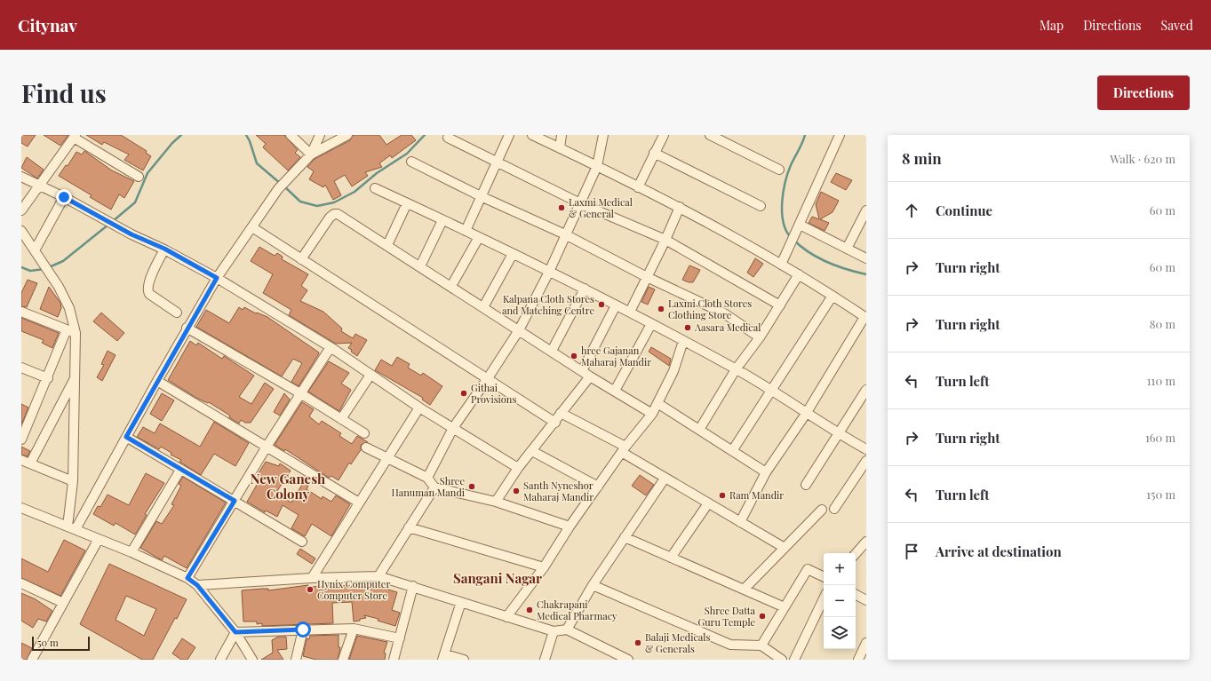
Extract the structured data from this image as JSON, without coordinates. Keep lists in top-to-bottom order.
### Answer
{
  "districts": ["New Ganesh Colony", "Sangani Nagar"],
  "places": [
    "Laxmi Medical & General",
    "Kalpana Cloth Stores and Matching Centre",
    "Laxmi Cloth Stores Clothing Store",
    "Aasara Medical",
    "hree Gajanan Maharaj Mandir",
    "Githai Provisions",
    "Shree Hanuman Mandi",
    "Santh Nyneshor Maharaj Mandir",
    "Ram Mandir",
    "Hynix Computer Computer Store",
    "Chakrapani Medical Pharmacy",
    "Shree Datta Guru Temple",
    "Balaji Medicals & Generals"
  ],
  "scale_bar": "50 m",
  "page": {
    "header": "Citynav",
    "nav": ["Map", "Directions", "Saved"],
    "buttons": "Directions",
    "title": "Find us",
    "heading": ["8 min", "Walk · 620 m"],
    "list": [
      ["Continue", "60 m"],
      ["Turn right", "60 m"],
      ["Turn right", "80 m"],
      ["Turn left", "110 m"],
      ["Turn right", "160 m"],
      ["Turn left", "150 m"],
      "Arrive at destination"
    ],
    "map_buttons": ["+", "−"],
    "scale": "50 m"
  }
}
